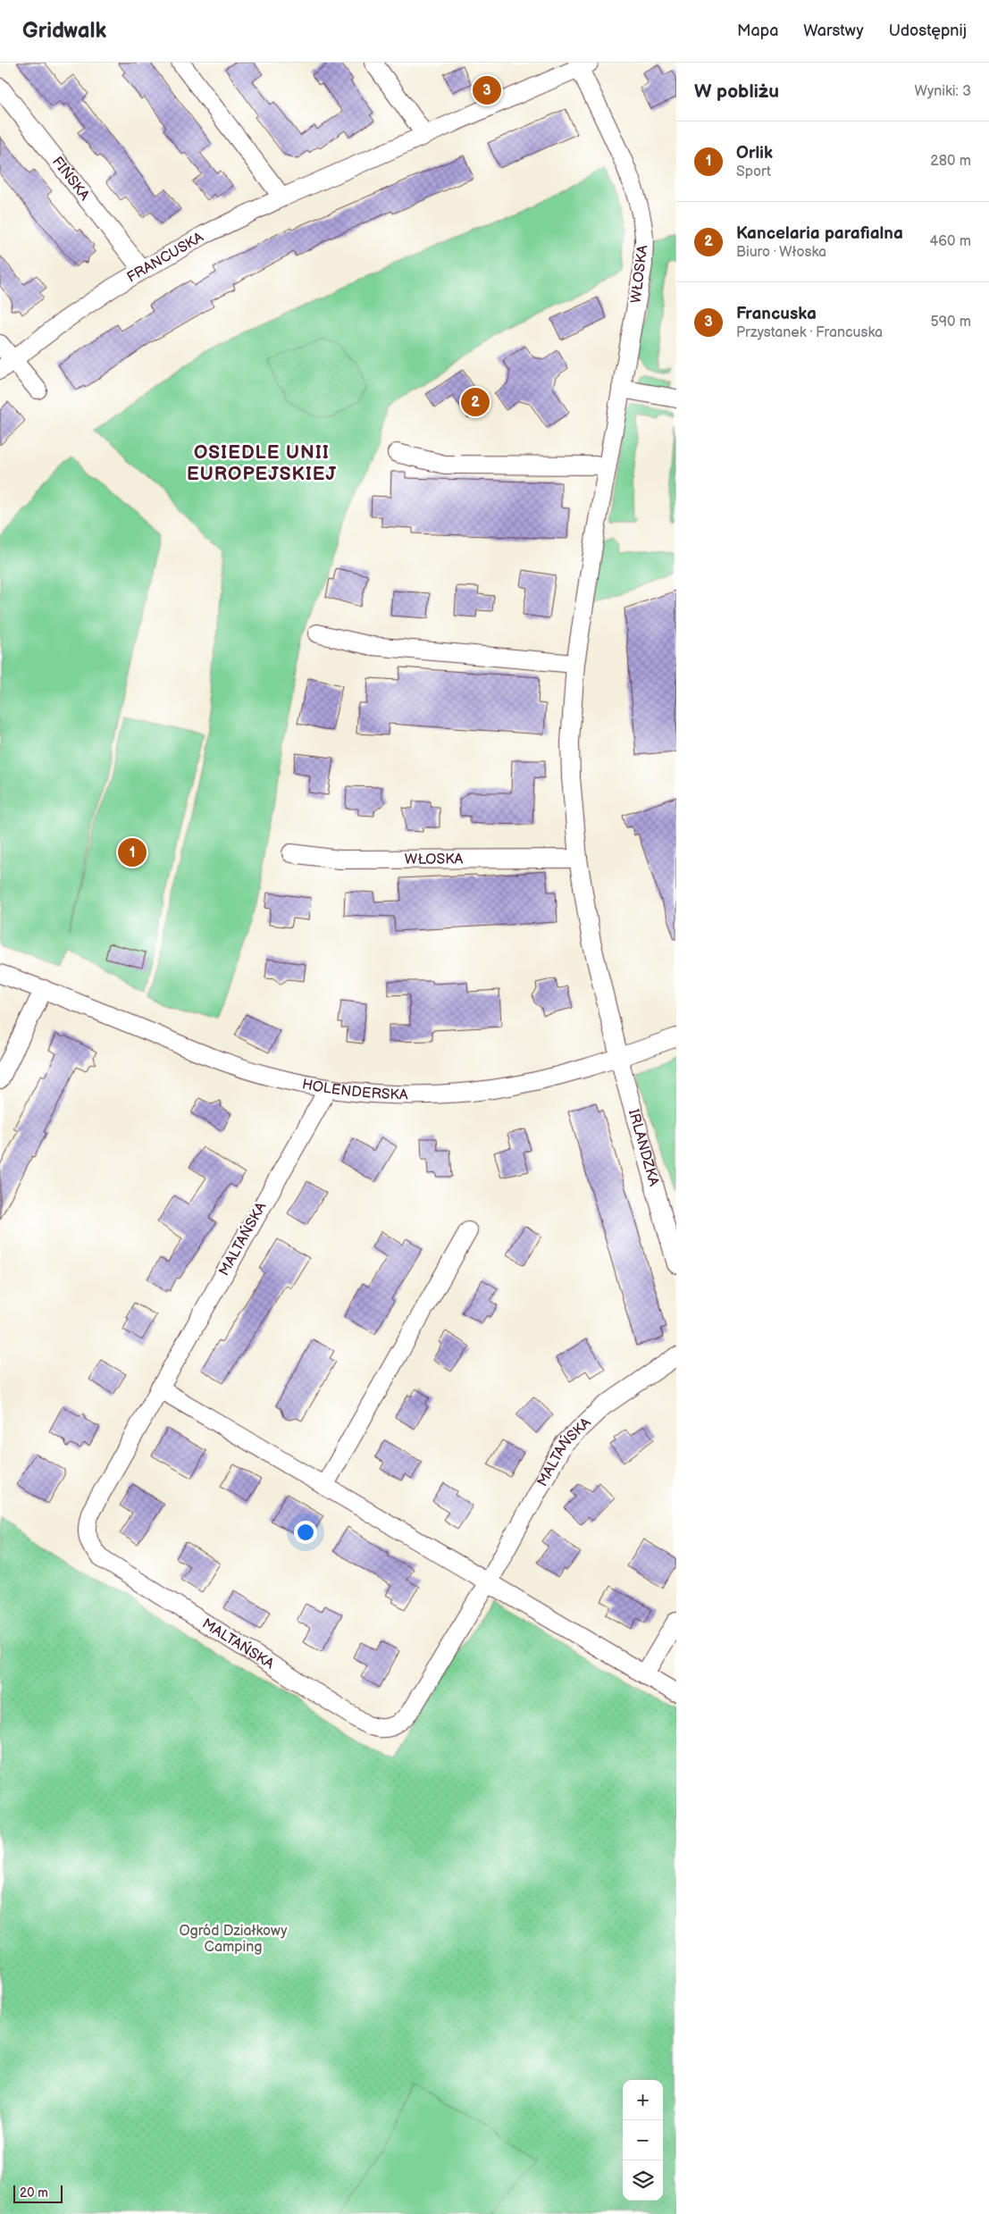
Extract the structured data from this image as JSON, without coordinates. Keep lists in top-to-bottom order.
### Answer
{
  "streets": {
    "street": [
      "FIŃSKA",
      "FRANCUSKA",
      "WŁOSKA",
      "HOLENDERSKA",
      "IRLANDZKA",
      "MALTAŃSKA"
    ]
  },
  "crossings": [
    ["FIŃSKA", "FRANCUSKA"],
    ["FRANCUSKA", "WŁOSKA"],
    ["WŁOSKA", "HOLENDERSKA"],
    ["WŁOSKA", "IRLANDZKA"],
    ["HOLENDERSKA", "IRLANDZKA"],
    ["HOLENDERSKA", "MALTAŃSKA"]
  ],
  "districts": ["OSIEDLE UNII EUROPEJSKIEJ"],
  "parks": ["Ogród Działkowy Camping"],
  "scale_bar": "20 m",
  "page": {
    "header": "Gridwalk",
    "nav": ["Mapa", "Warstwy", "Udostępnij"],
    "heading": ["W pobliżu", "Wyniki: 3"],
    "pins": ["3", "2", "1"],
    "list": [
      {
        "mark": "1",
        "name": "Orlik",
        "note": "Sport",
        "value": "280 m"
      },
      {
        "mark": "2",
        "name": "Kancelaria parafialna",
        "note": "Biuro · Włoska",
        "value": "460 m"
      },
      {
        "mark": "3",
        "name": "Francuska",
        "note": "Przystanek · Francuska",
        "value": "590 m"
      }
    ],
    "map_buttons": ["+", "−"],
    "scale": "20 m"
  }
}
